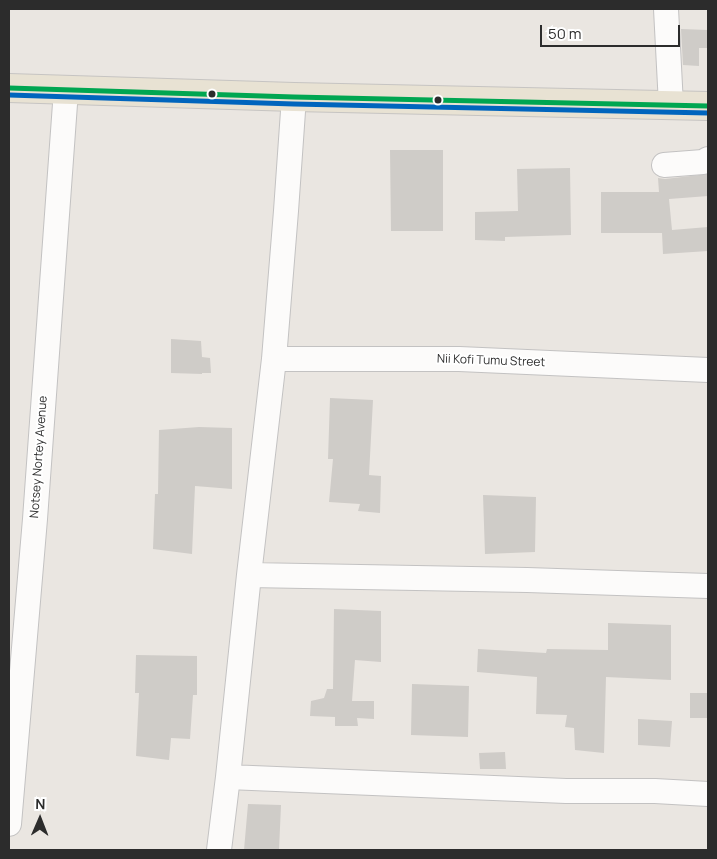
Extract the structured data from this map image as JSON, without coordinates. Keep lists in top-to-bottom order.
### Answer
{
  "streets": {
    "street": ["Nii Kofi Tumu Street", "Notsey Nortey Avenue"]
  },
  "scale_bar": "50 m",
  "north": "top"
}
